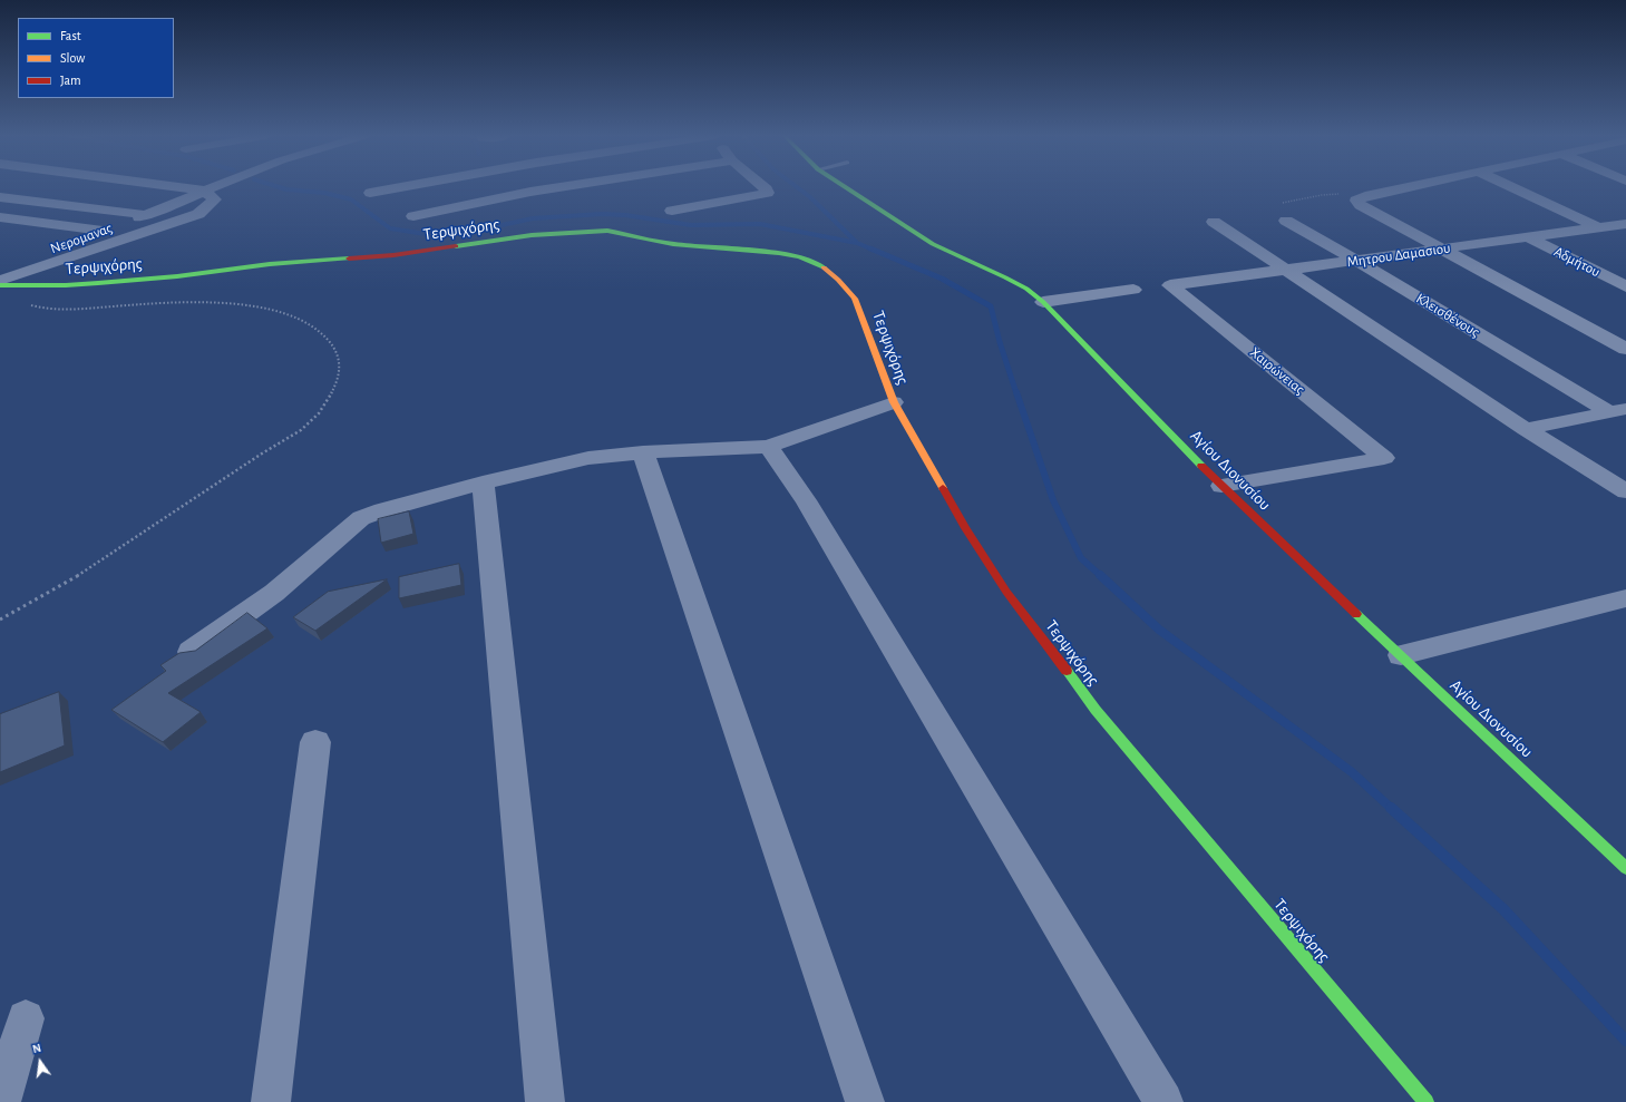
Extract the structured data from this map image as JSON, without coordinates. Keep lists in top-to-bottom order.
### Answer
{
  "streets": {
    "street": [
      "Τερψιχόρης",
      "Νερομανας",
      "Μητρου Δαμασιου",
      "Αδμήτου",
      "Κλεισθένους",
      "Χαιρώνειας",
      "Αγίου Διονυσίου"
    ]
  },
  "crossings": [
    ["Μητρου Δαμασιου", "Αδμήτου"],
    ["Μητρου Δαμασιου", "Κλεισθένους"],
    ["Μητρου Δαμασιου", "Χαιρώνειας"],
    ["Χαιρώνειας", "Αγίου Διονυσίου"]
  ],
  "legend": ["Fast", "Slow", "Jam"],
  "north": "top"
}
